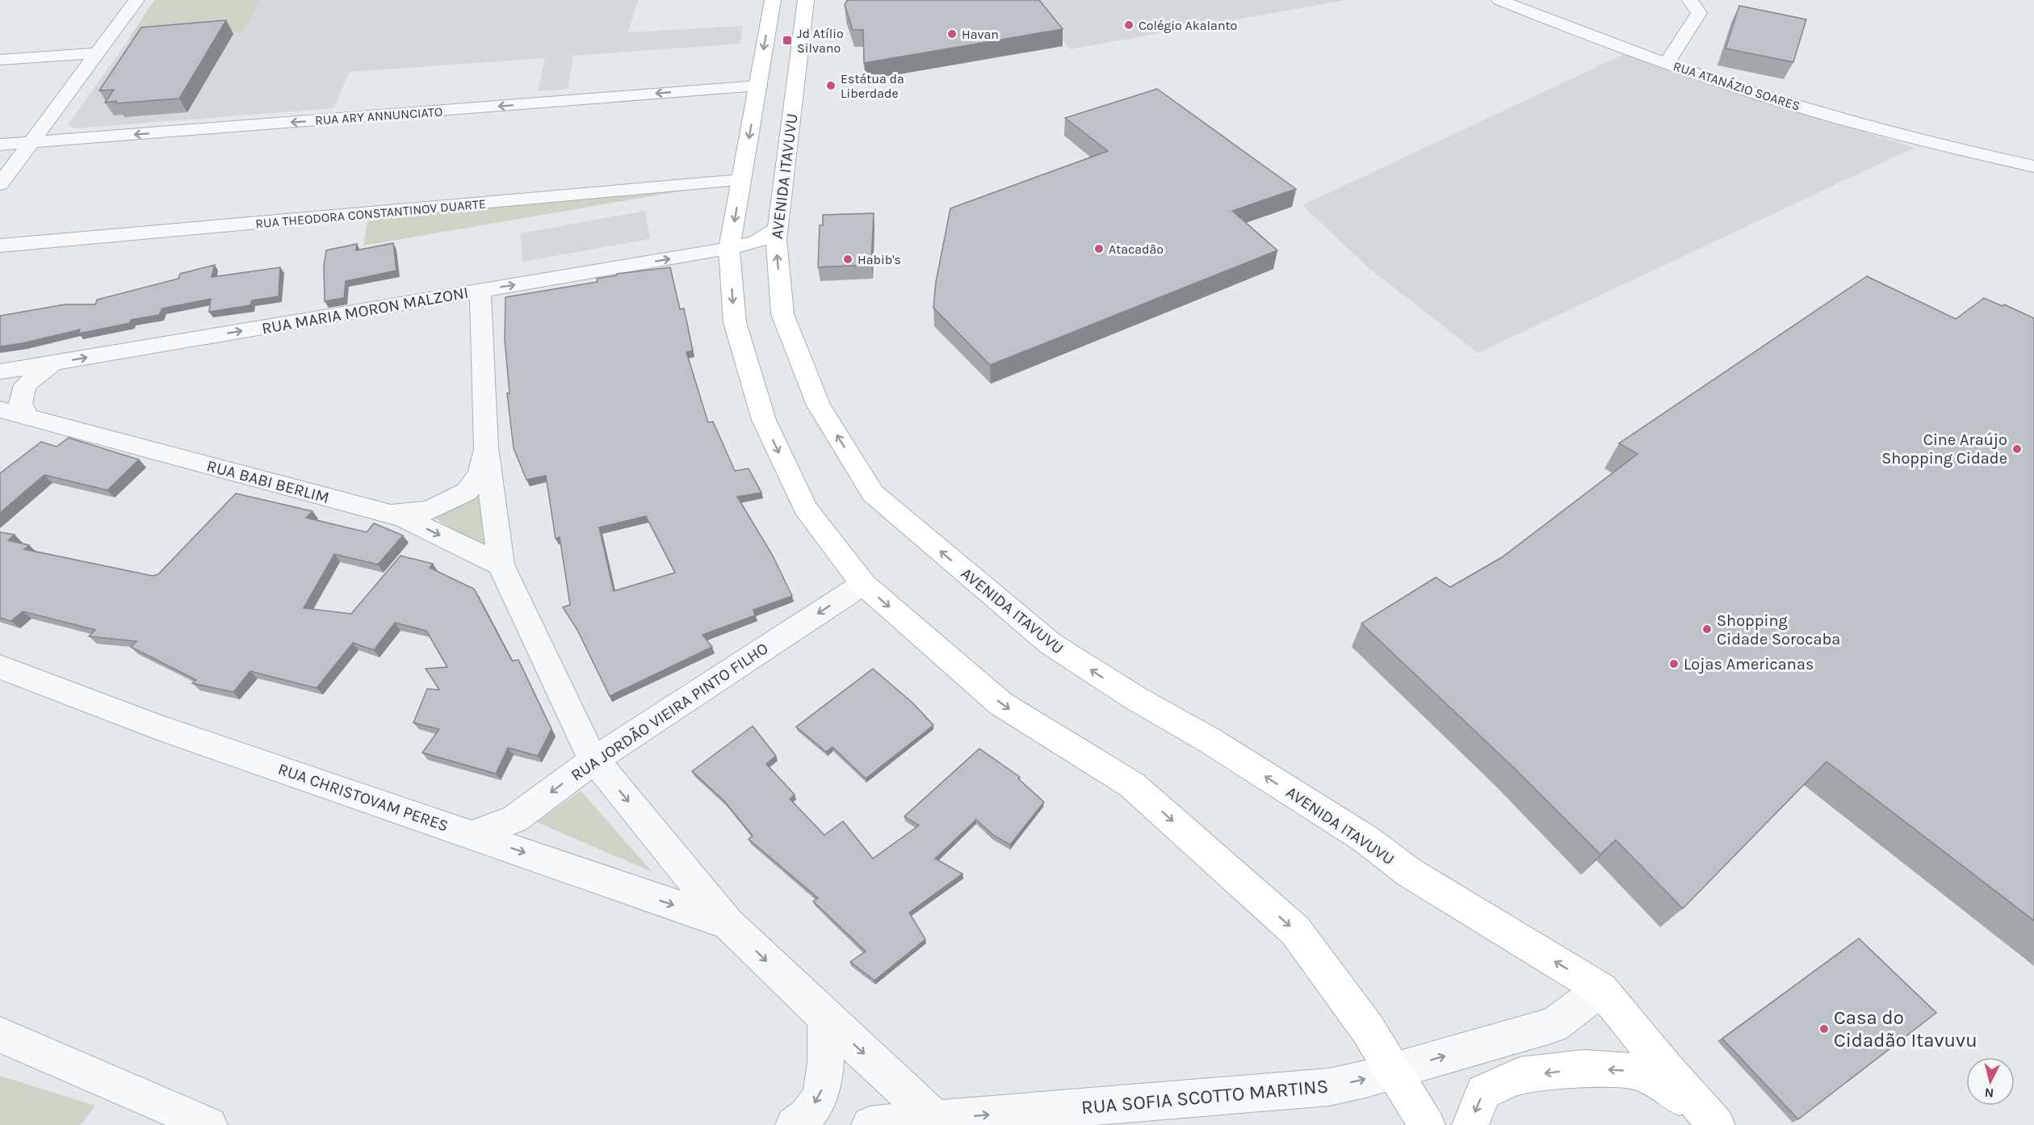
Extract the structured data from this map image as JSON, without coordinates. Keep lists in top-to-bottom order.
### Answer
{
  "streets": {
    "main road": ["AVENIDA ITAVUVU"],
    "street": [
      "RUA ATANÁZIO SOARES",
      "RUA ARY ANNUNCIATO",
      "RUA THEODORA CONSTANTINOV DUARTE",
      "RUA MARIA MORON MALZONI",
      "RUA BABI BERLIM",
      "RUA JORDÃO VIEIRA PINTO FILHO",
      "RUA CHRISTOVAM PERES",
      "RUA SOFIA SCOTTO MARTINS"
    ]
  },
  "crossings": [
    ["RUA JORDÃO VIEIRA PINTO FILHO", "RUA CHRISTOVAM PERES"]
  ],
  "one_way": [
    "RUA ARY ANNUNCIATO",
    "RUA MARIA MORON MALZONI",
    "RUA JORDÃO VIEIRA PINTO FILHO",
    "RUA SOFIA SCOTTO MARTINS"
  ],
  "places": {
    "other": [
      "Colégio Akalanto",
      "Havan",
      "Estátua da Liberdade",
      "Atacadão",
      "Habib's",
      "Cine Araújo Shopping Cidade",
      "Shopping Cidade Sorocaba",
      "Lojas Americanas",
      "Casa do Cidadão Itavuvu"
    ],
    "transit": ["Jd Atílio Silvano"]
  },
  "north": "bottom"
}
